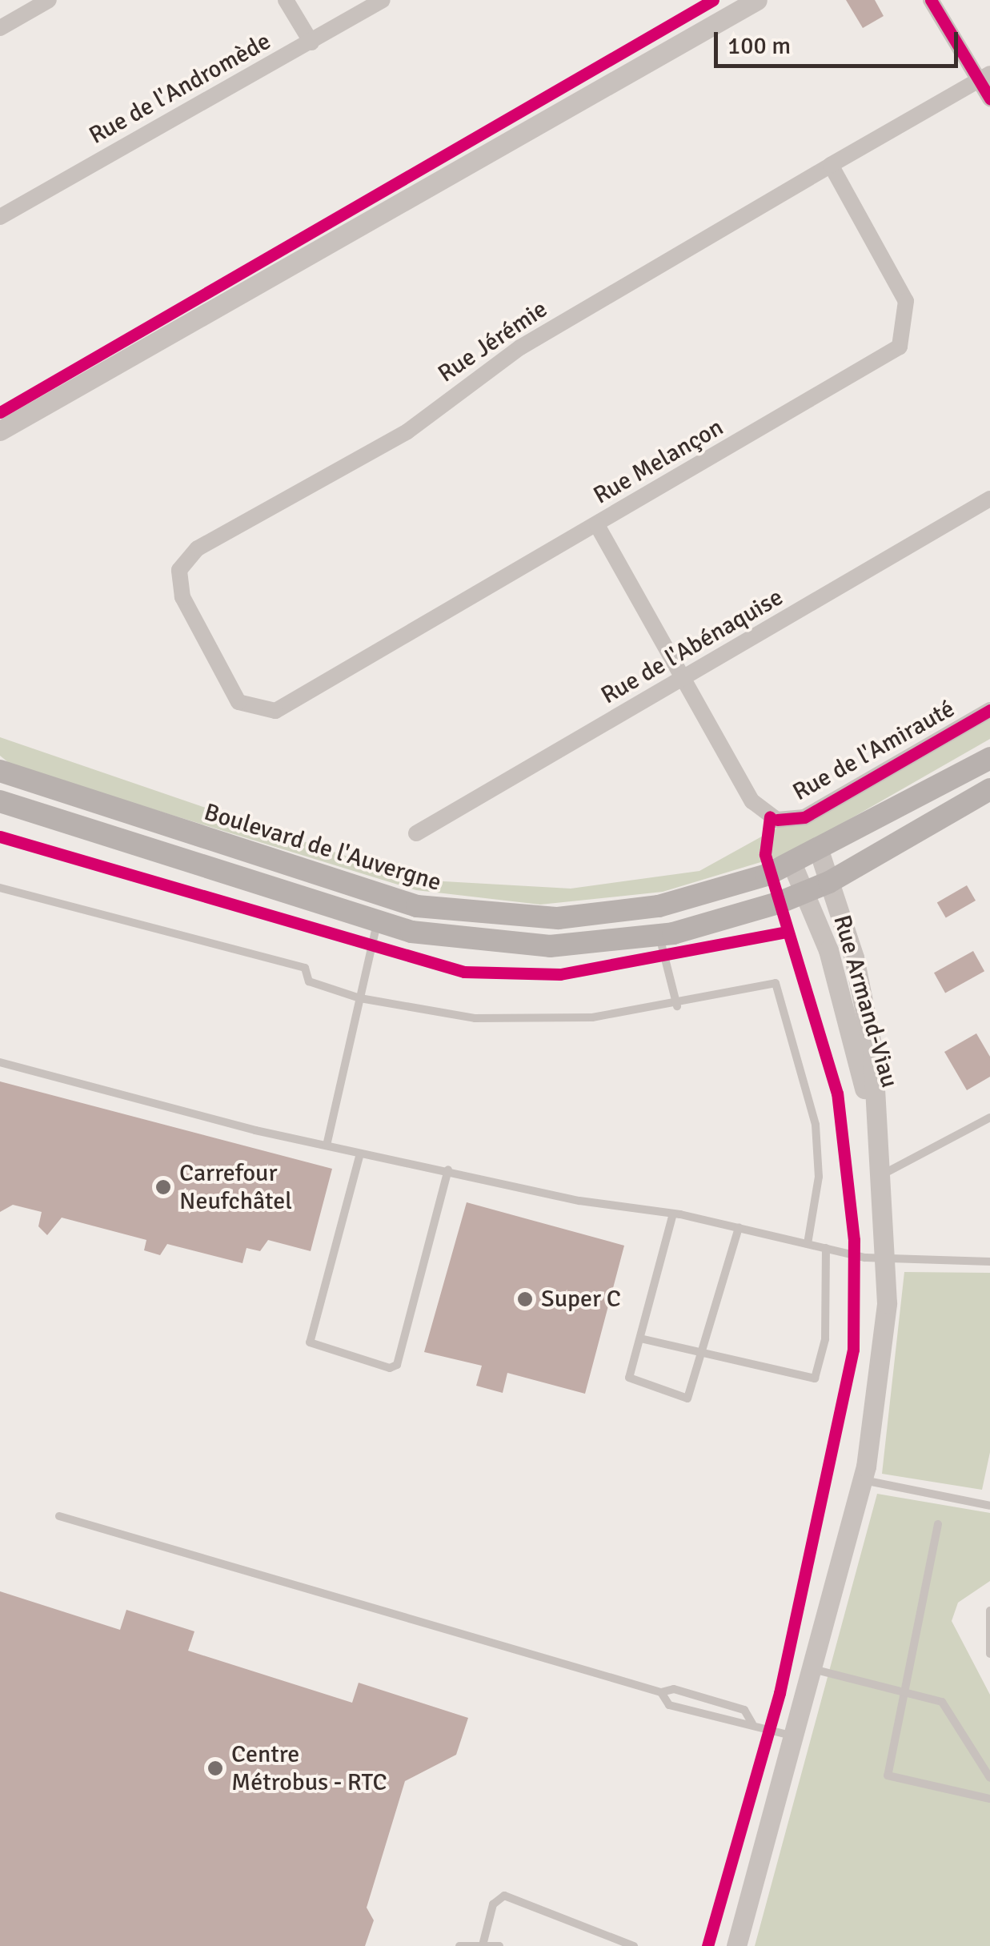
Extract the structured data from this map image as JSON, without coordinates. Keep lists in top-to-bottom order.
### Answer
{
  "streets": {
    "main road": ["Boulevard de l'Auvergne"],
    "street": [
      "Rue de l'Andromède",
      "Rue Jérémie",
      "Rue Melançon",
      "Rue de l'Abénaquise",
      "Rue de l'Amirauté",
      "Rue Armand-Viau"
    ]
  },
  "crossings": [
    ["Rue Jérémie", "Rue Melançon"],
    ["Rue de l'Abénaquise", "Rue de l'Amirauté"],
    ["Boulevard de l'Auvergne", "Rue Armand-Viau"]
  ],
  "places": ["Carrefour Neufchâtel", "Super C", "Centre Métrobus - RTC"],
  "scale_bar": "100 m"
}
